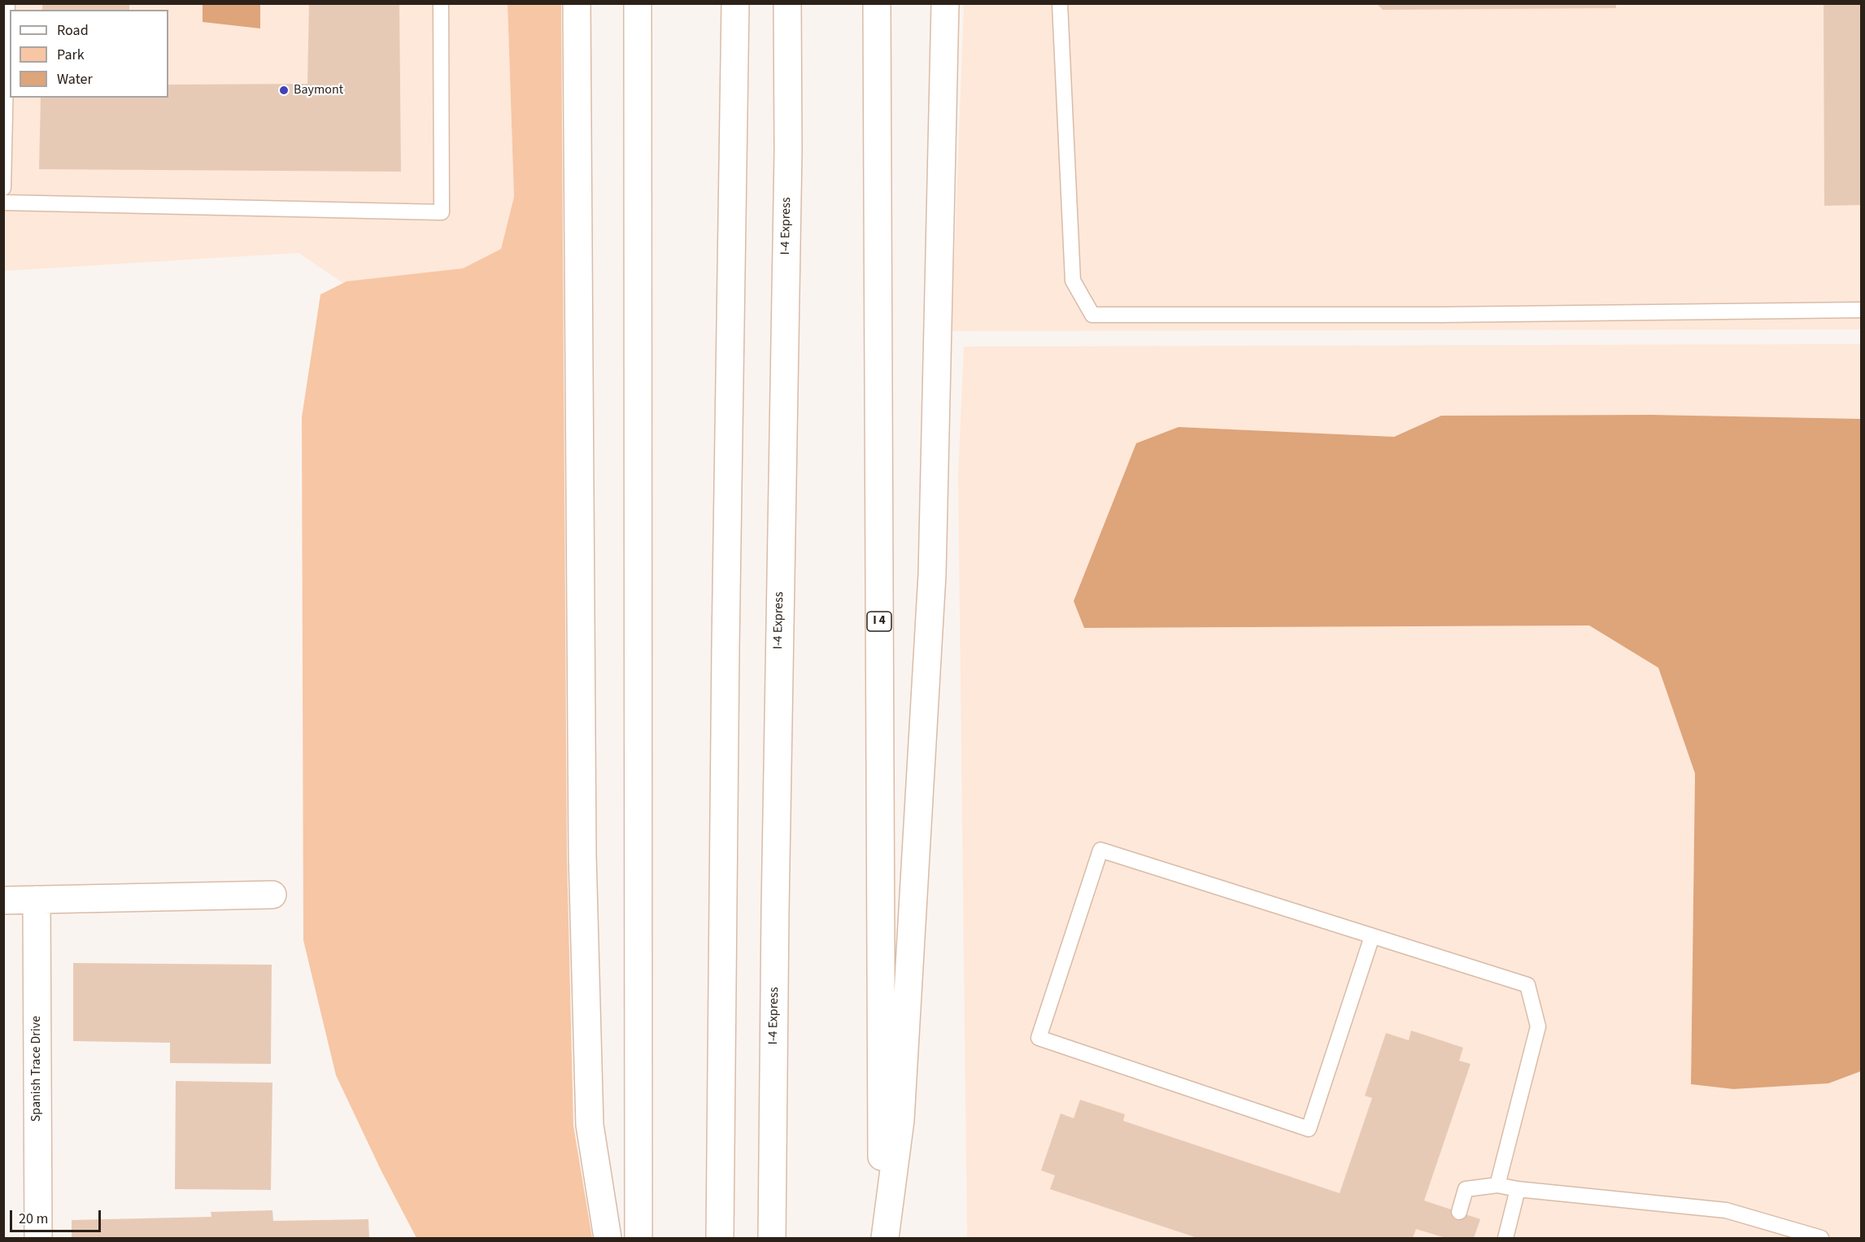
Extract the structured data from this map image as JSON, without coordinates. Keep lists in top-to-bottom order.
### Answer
{
  "streets": {
    "main road": ["I-4 Express", "I 4", "Spanish Trace Drive"]
  },
  "places": ["Baymont"],
  "legend": ["Road", "Park", "Water"],
  "scale_bar": "20 m"
}
